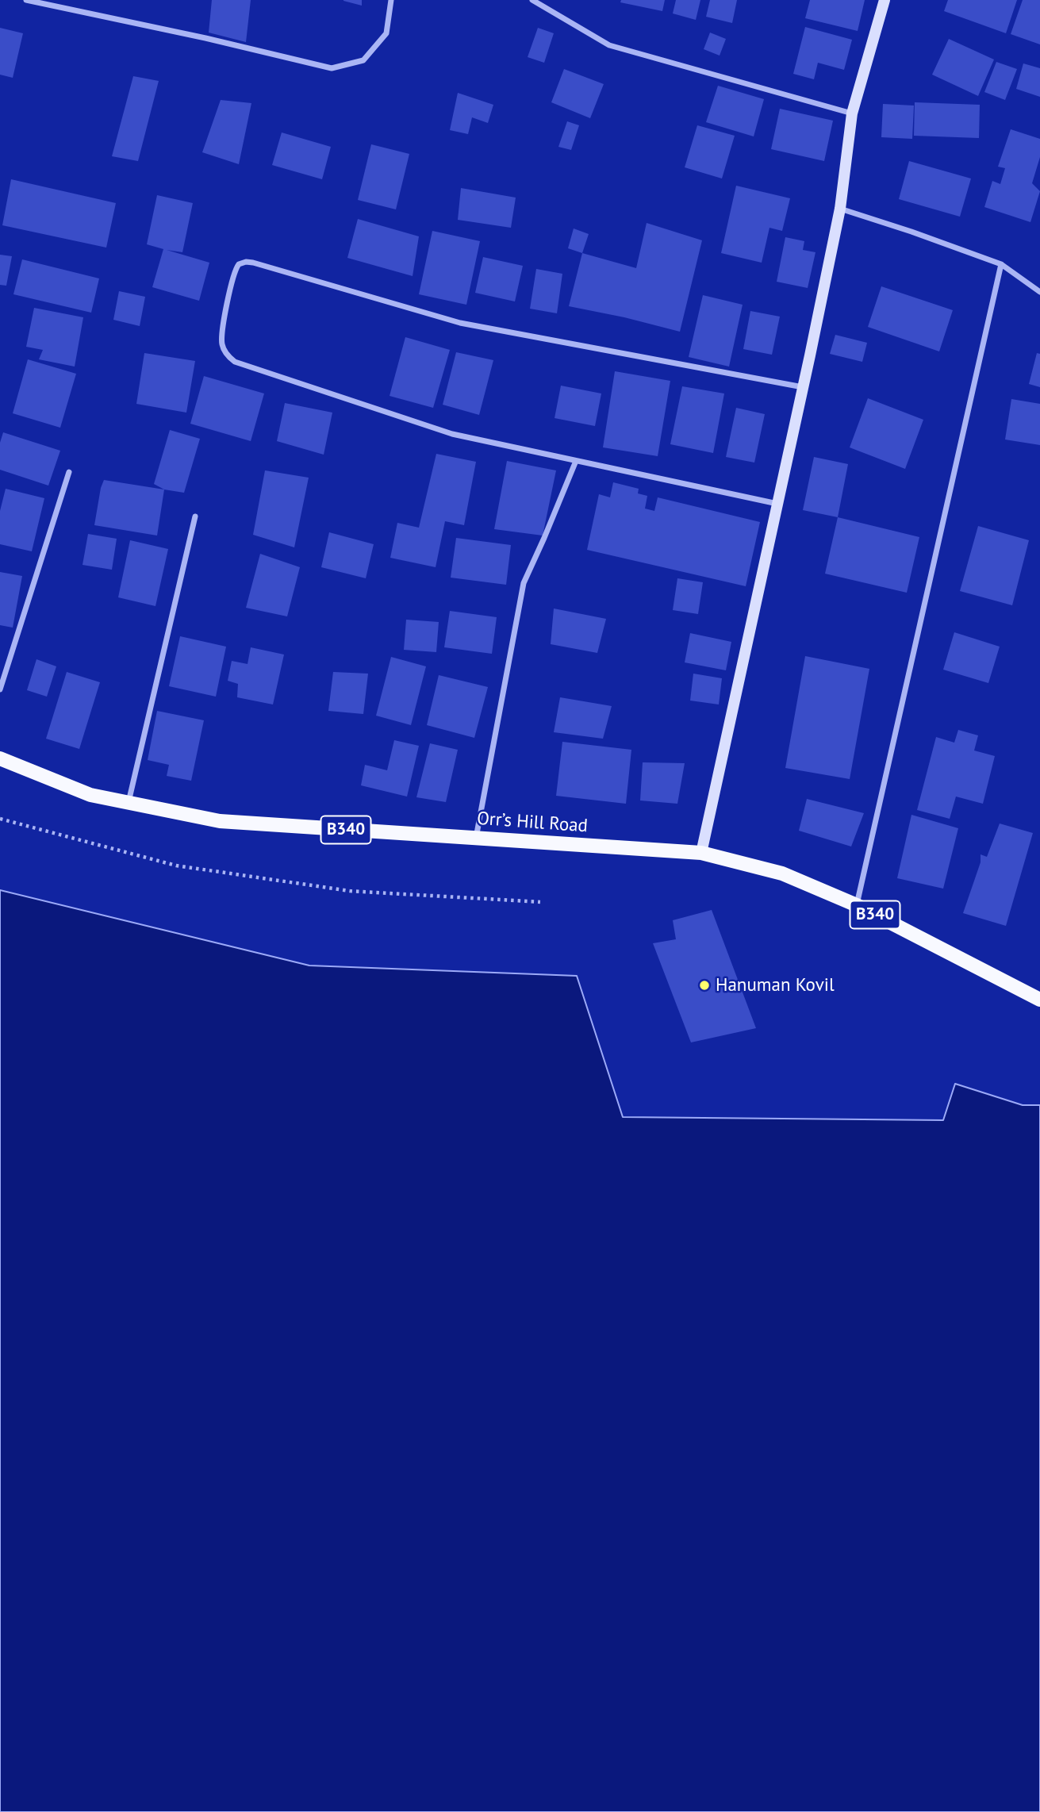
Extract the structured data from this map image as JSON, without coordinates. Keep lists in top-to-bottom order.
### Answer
{
  "streets": {
    "main road": ["Orr’s Hill Road", "B340"]
  },
  "places": ["Hanuman Kovil"]
}
